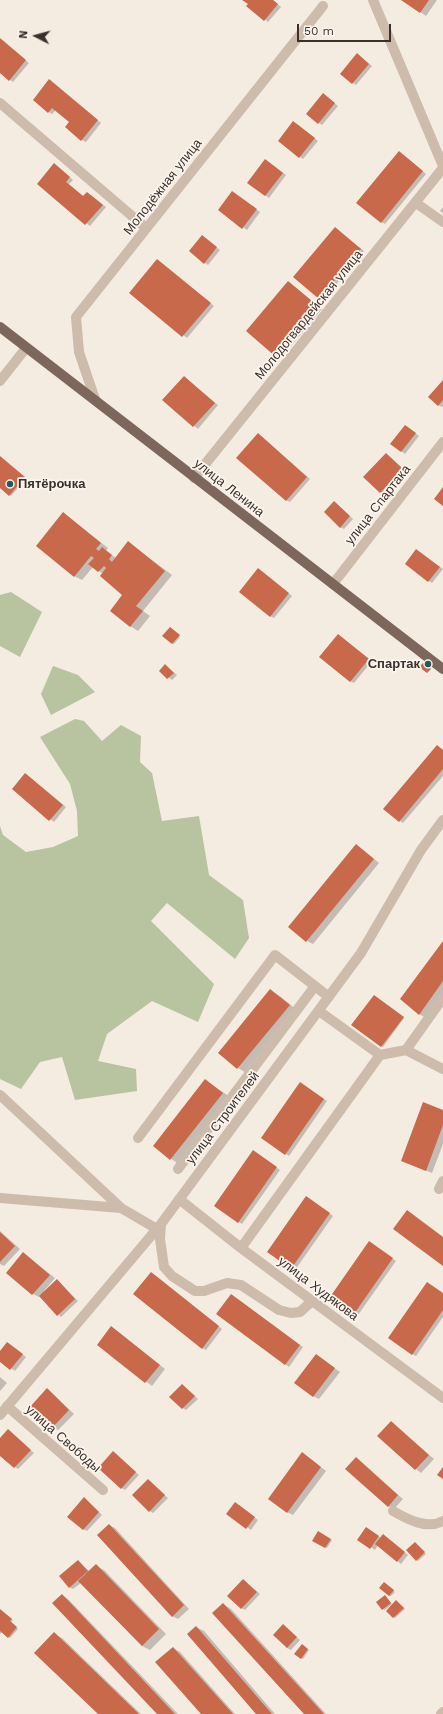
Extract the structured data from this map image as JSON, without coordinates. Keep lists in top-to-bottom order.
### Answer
{
  "streets": {
    "main road": ["улица Ленина"],
    "street": [
      "Молодёжная улица",
      "Молодогвардейская улица",
      "улица Спартака",
      "улица Строителей",
      "улица Худякова",
      "улица Свободы"
    ]
  },
  "crossings": [
    ["Молодёжная улица", "улица Ленина"],
    ["Молодогвардейская улица", "улица Ленина"],
    ["улица Ленина", "улица Спартака"],
    ["улица Строителей", "улица Худякова"],
    ["улица Строителей", "улица Свободы"]
  ],
  "places": ["Пятёрочка", "Спартак"],
  "scale_bar": "50 m",
  "north": "left"
}
